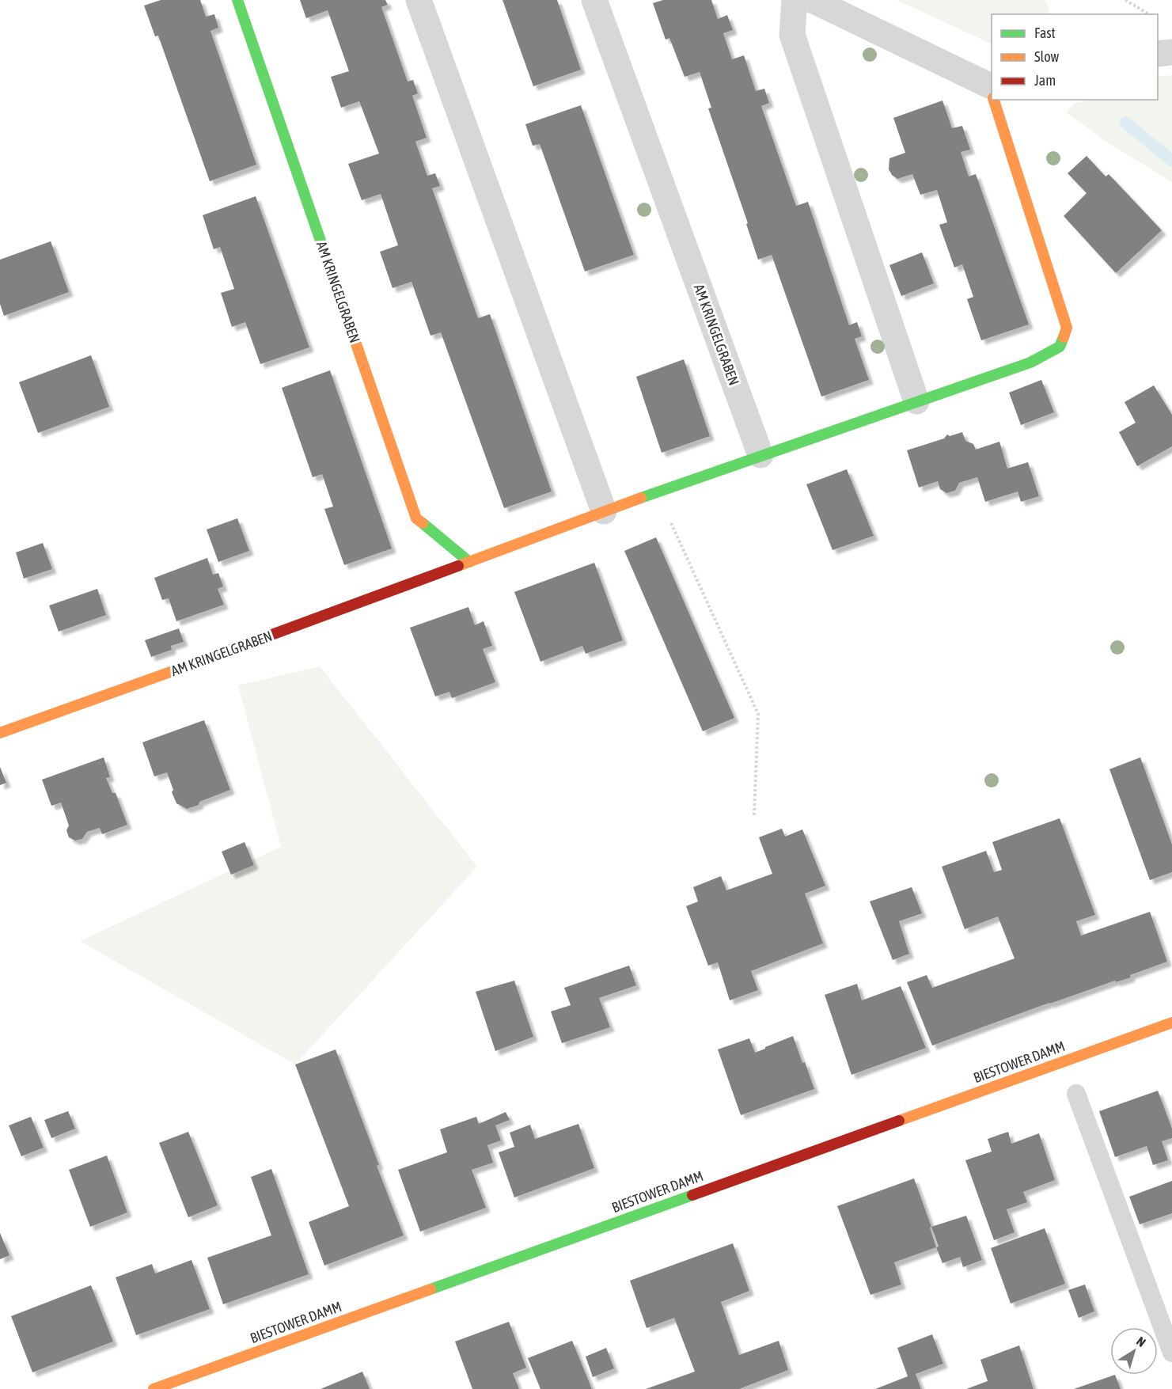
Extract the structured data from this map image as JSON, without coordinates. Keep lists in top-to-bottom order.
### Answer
{
  "streets": {
    "street": ["AM KRINGELGRABEN", "BIESTOWER DAMM"]
  },
  "legend": ["Fast", "Slow", "Jam"],
  "north": "top right"
}
